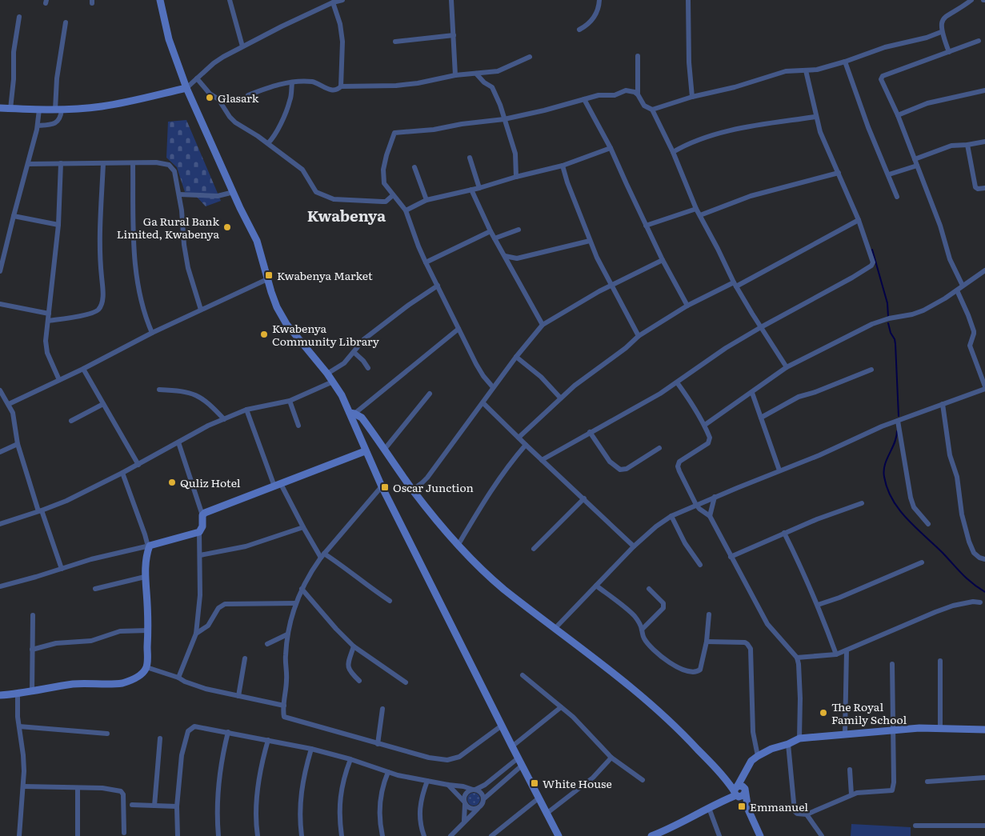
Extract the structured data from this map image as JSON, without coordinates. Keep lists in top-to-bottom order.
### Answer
{
  "districts": ["Kwabenya"],
  "places": {
    "other": [
      "Glasark",
      "Ga Rural Bank Limited, Kwabenya",
      "Kwabenya Community Library",
      "Quliz Hotel",
      "The Royal Family School"
    ],
    "transit": [
      "Kwabenya Market",
      "Oscar Junction",
      "White House",
      "Emmanuel"
    ]
  }
}
